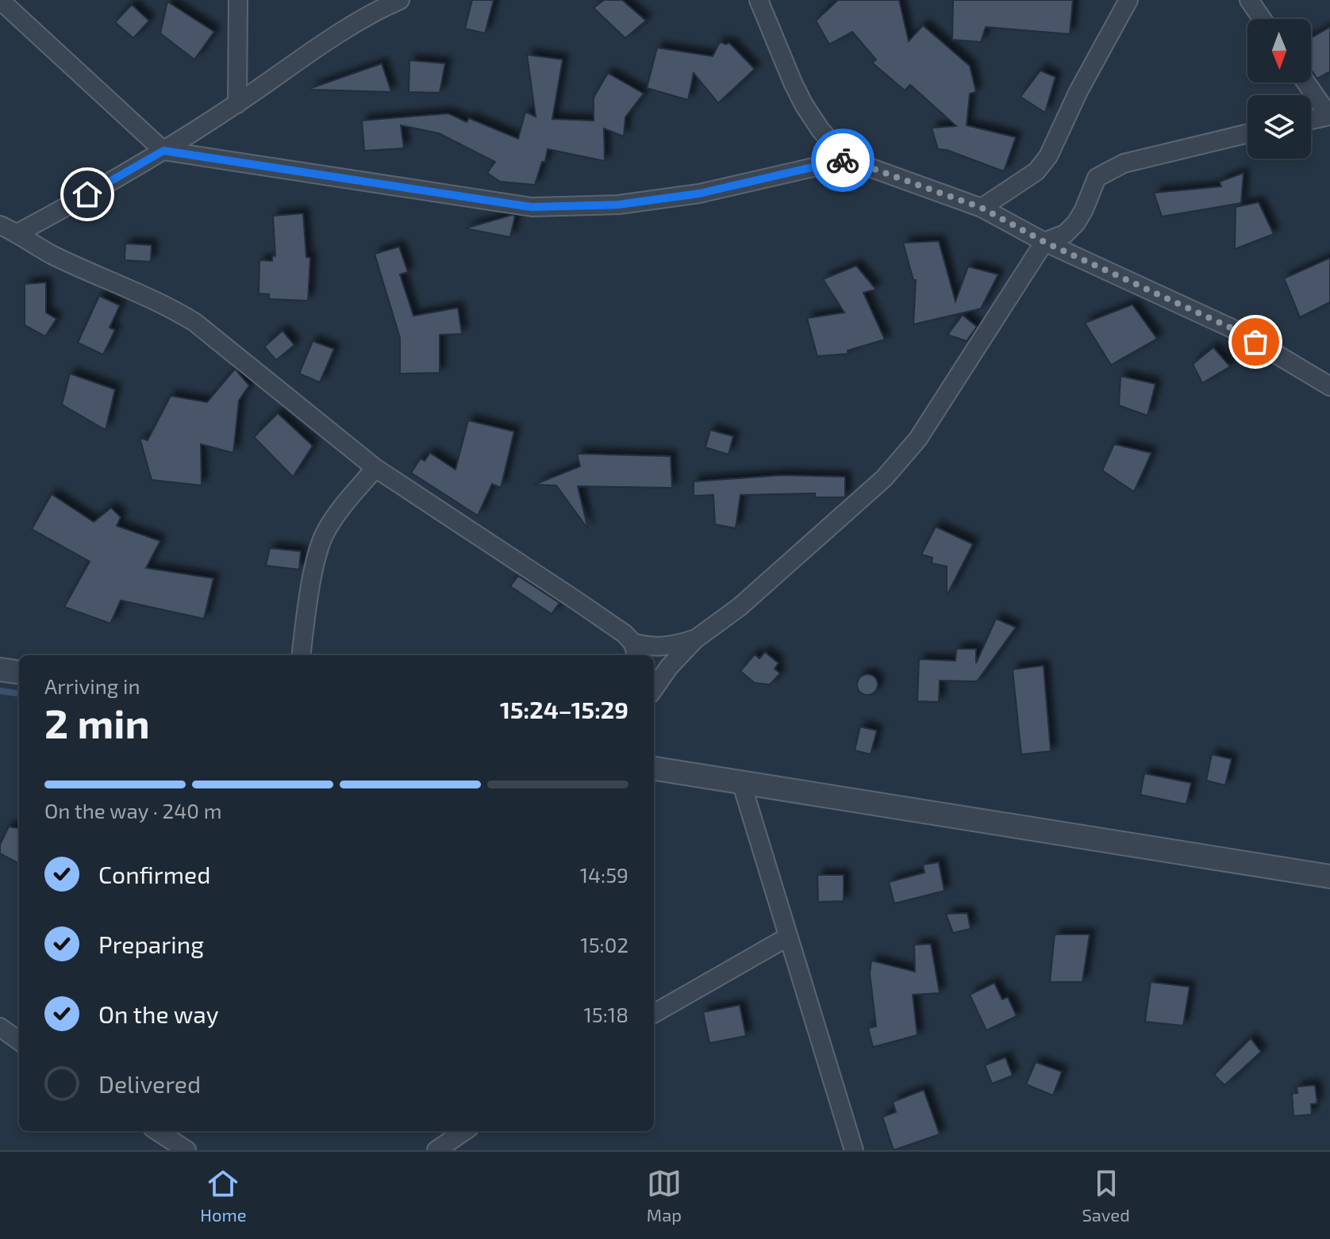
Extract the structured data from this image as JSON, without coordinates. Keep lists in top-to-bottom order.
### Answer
{
  "north": "bottom",
  "page": {
    "heading": ["2 min", "Arriving in", "15:24–15:29"],
    "bar": "On the way · 240 m",
    "list": [
      ["Confirmed", "14:59"],
      ["Preparing", "15:02"],
      ["On the way", "15:18"],
      "Delivered"
    ],
    "tabs": ["Home", "Map", "Saved"]
  }
}
